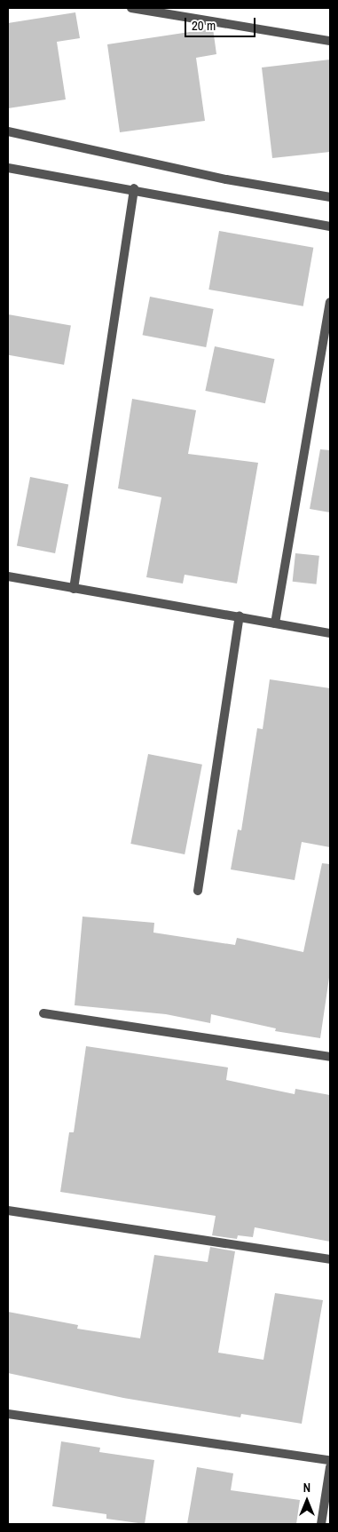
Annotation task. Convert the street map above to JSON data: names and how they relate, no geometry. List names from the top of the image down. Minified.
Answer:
{"scale_bar":"20 m","north":"top"}
